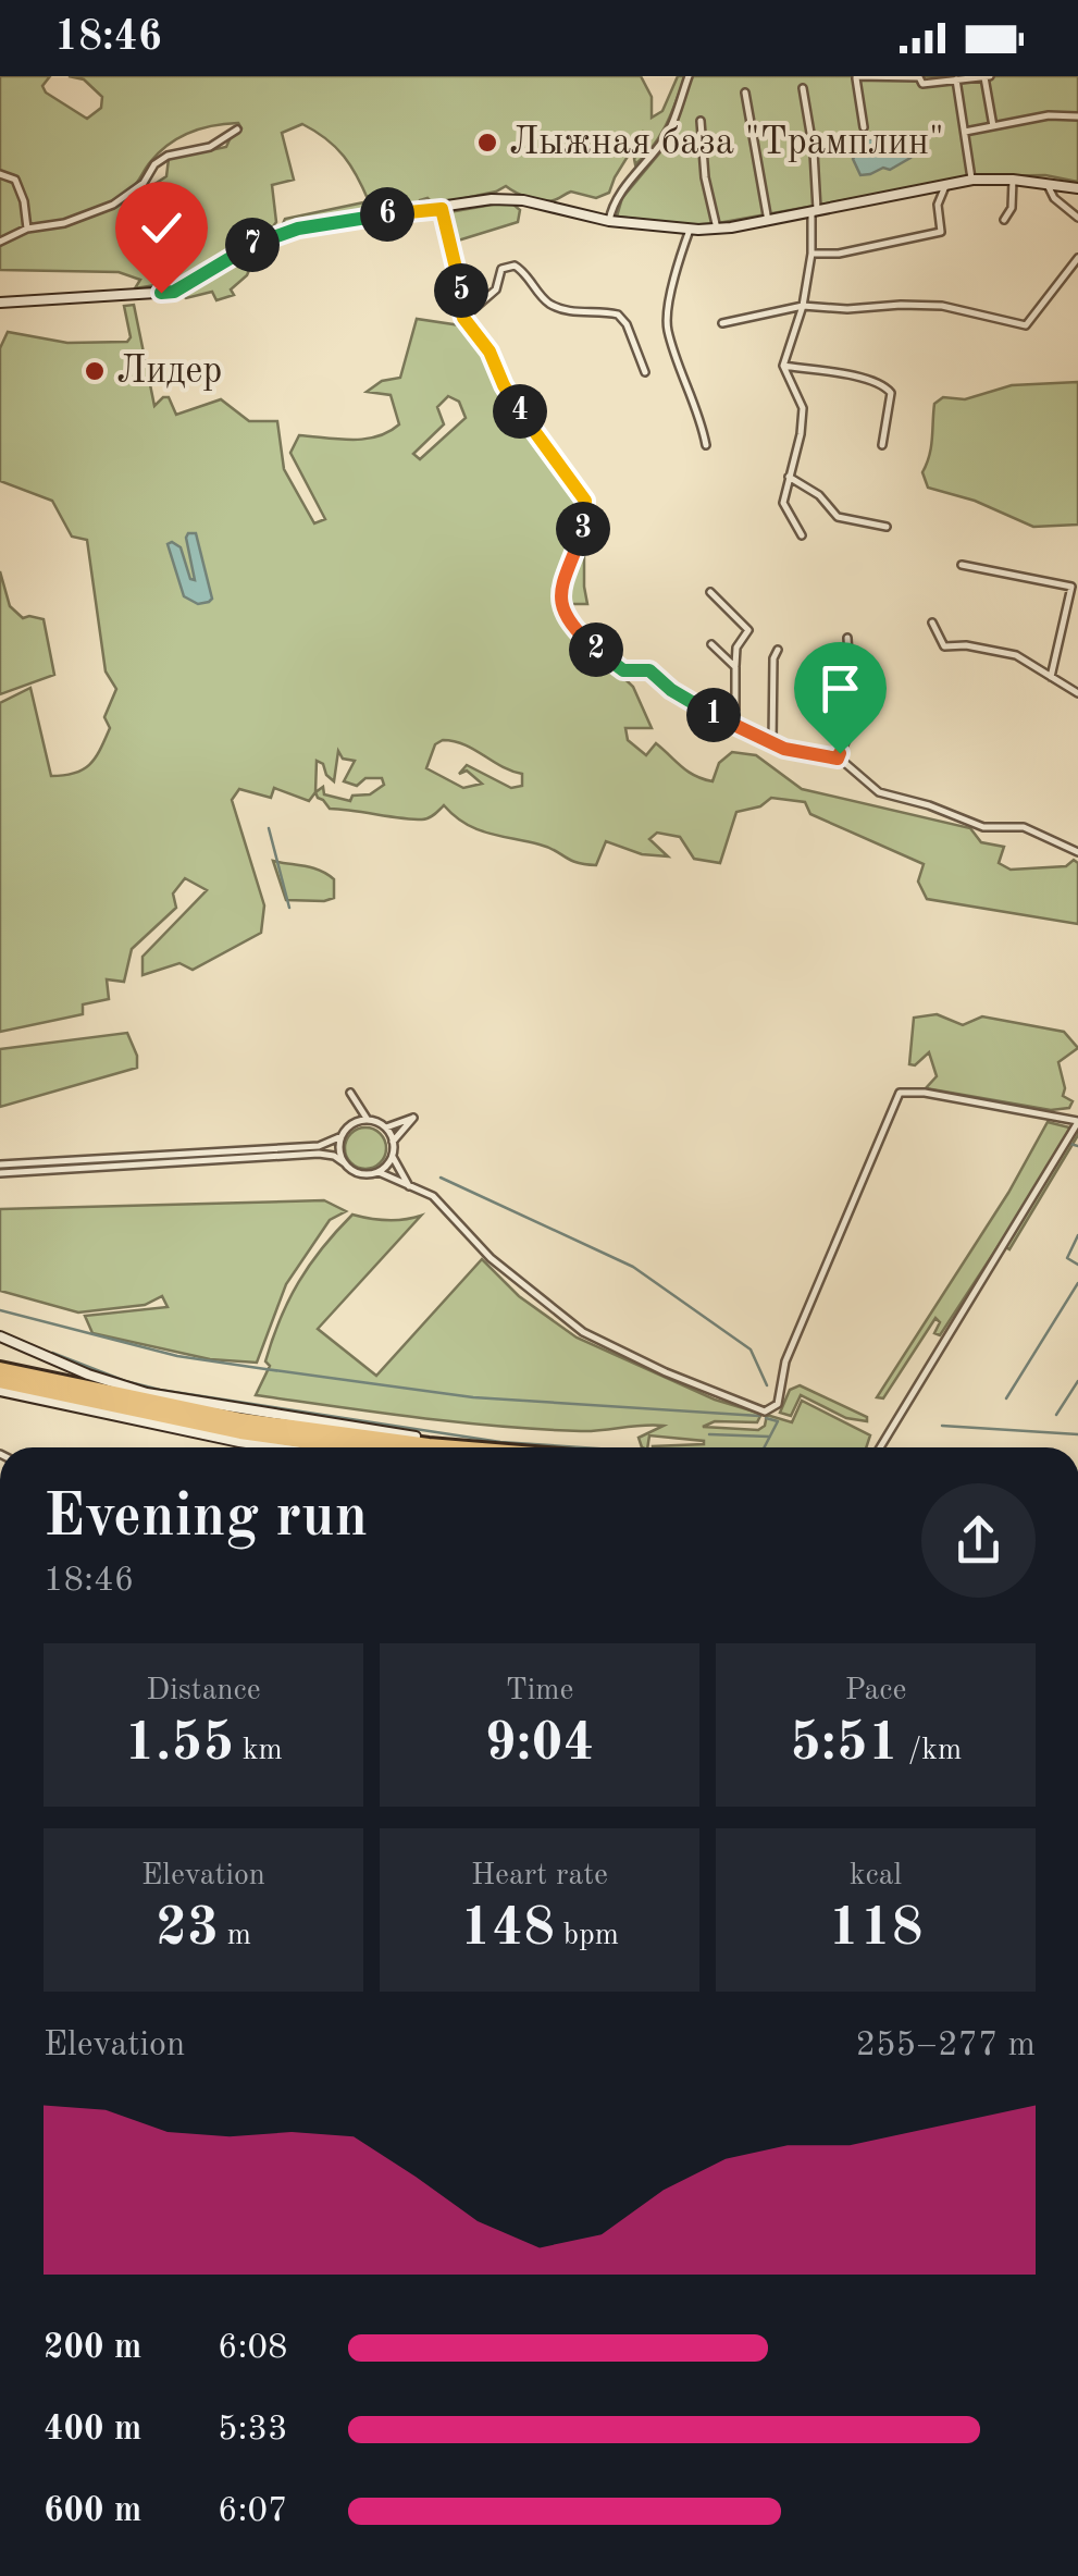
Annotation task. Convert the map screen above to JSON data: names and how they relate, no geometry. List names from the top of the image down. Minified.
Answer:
{"places":["Лыжная база \"Трамплин\"","Лидер"],"page":{"status":"18:46","pins":["6","7","5","4","3","2","1"],"heading":["Evening run","18:46"],"stats":[["Distance","1.55 km"],["Time","9:04"],["Pace","5:51 /km"],["Elevation","23 m"],["Heart rate","148 bpm"],["kcal","118"]],"chart":["Elevation","255–277 m"],"list":[{"name":"200 m","note":"6:08"},{"name":"400 m","note":"5:33"},{"name":"600 m","note":"6:07"}]}}
